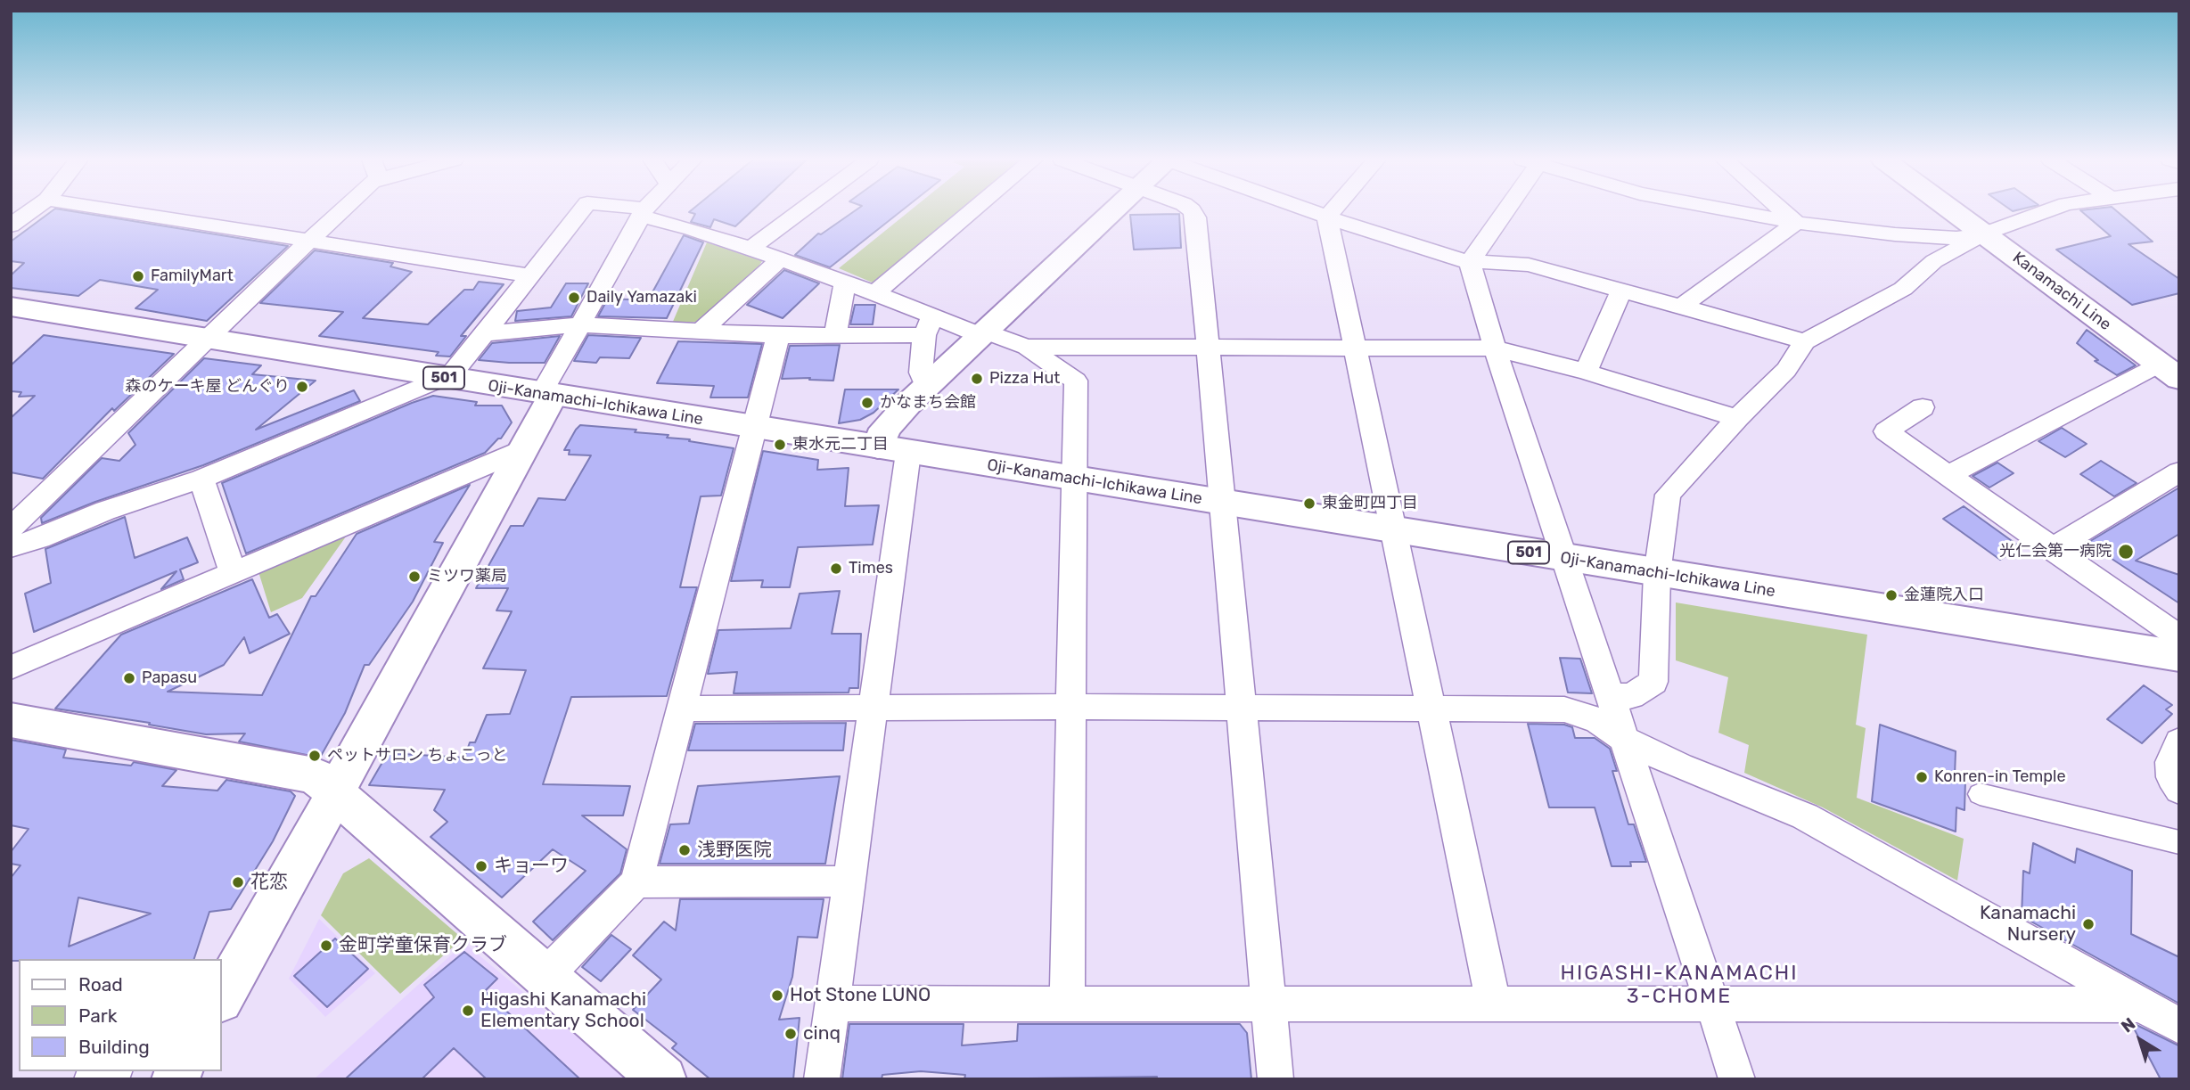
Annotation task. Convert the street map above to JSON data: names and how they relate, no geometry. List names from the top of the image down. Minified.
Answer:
{"streets":{"main road":["Kanamachi Line","501","Oji-Kanamachi-Ichikawa Line"]},"districts":["HIGASHI-KANAMACHI 3-CHOME"],"places":["FamilyMart","Daily Yamazaki","Pizza Hut","森のケーキ屋 どんぐり","かなまち会館","東水元二丁目","東金町四丁目","光仁会第一病院","Times","ミツワ薬局","金蓮院入口","Papasu","ペットサロン ちょこっと","Konren-in Temple","浅野医院","キョーワ","花恋","Kanamachi Nursery","金町学童保育クラブ","Hot Stone LUNO","Higashi Kanamachi Elementary School","cinq"],"legend":["Road","Park","Building"],"north":"top left"}
